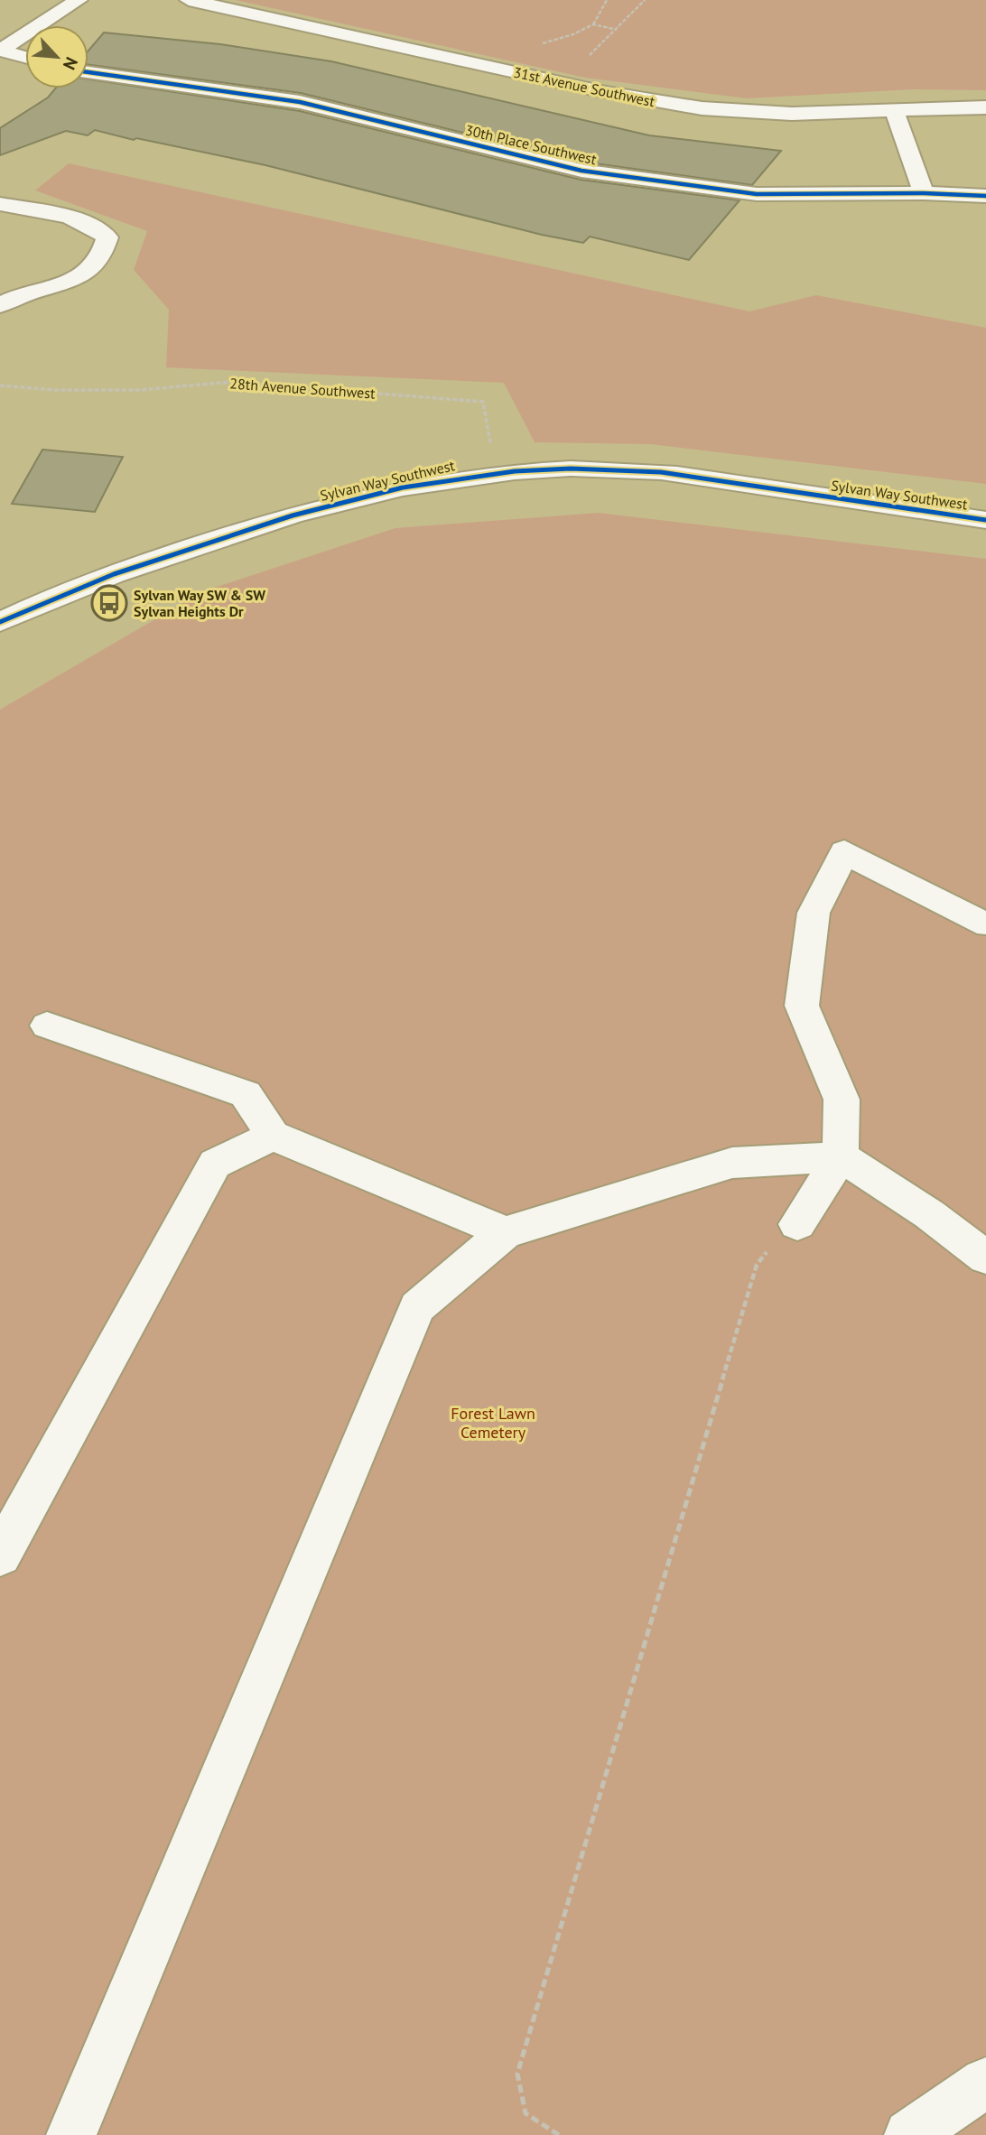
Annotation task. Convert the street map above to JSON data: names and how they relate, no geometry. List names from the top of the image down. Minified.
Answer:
{"streets":{"street":["31st Avenue Southwest","30th Place Southwest","Sylvan Way Southwest"],"path":["28th Avenue Southwest"]},"parks":["Forest Lawn Cemetery"],"places":{"bus stop":["Sylvan Way SW & SW Sylvan Heights Dr"]},"north":"bottom right"}
